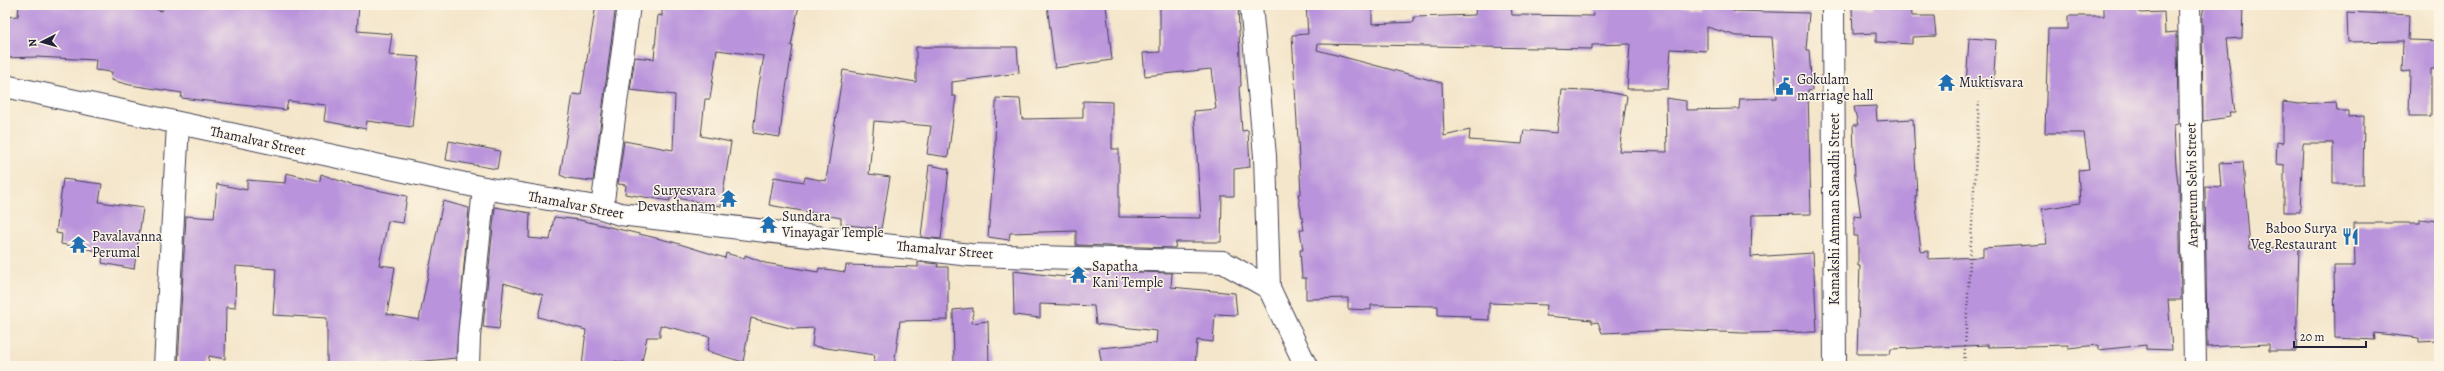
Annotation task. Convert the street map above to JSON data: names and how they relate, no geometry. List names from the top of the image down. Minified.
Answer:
{"streets":{"street":["Thamalvar Street","Araperum Selvi Street","Kamakshi Amman Sanadhi Street"]},"places":{"temple":["Muktisvara","Suryesvara Devasthanam","Sundara Vinayagar Temple","Pavalavanna Perumal","Sapatha Kani Temple"],"public building":["Gokulam marriage hall"],"restaurant":["Baboo Surya Veg Restaurant"]},"scale_bar":"20 m","north":"left"}
